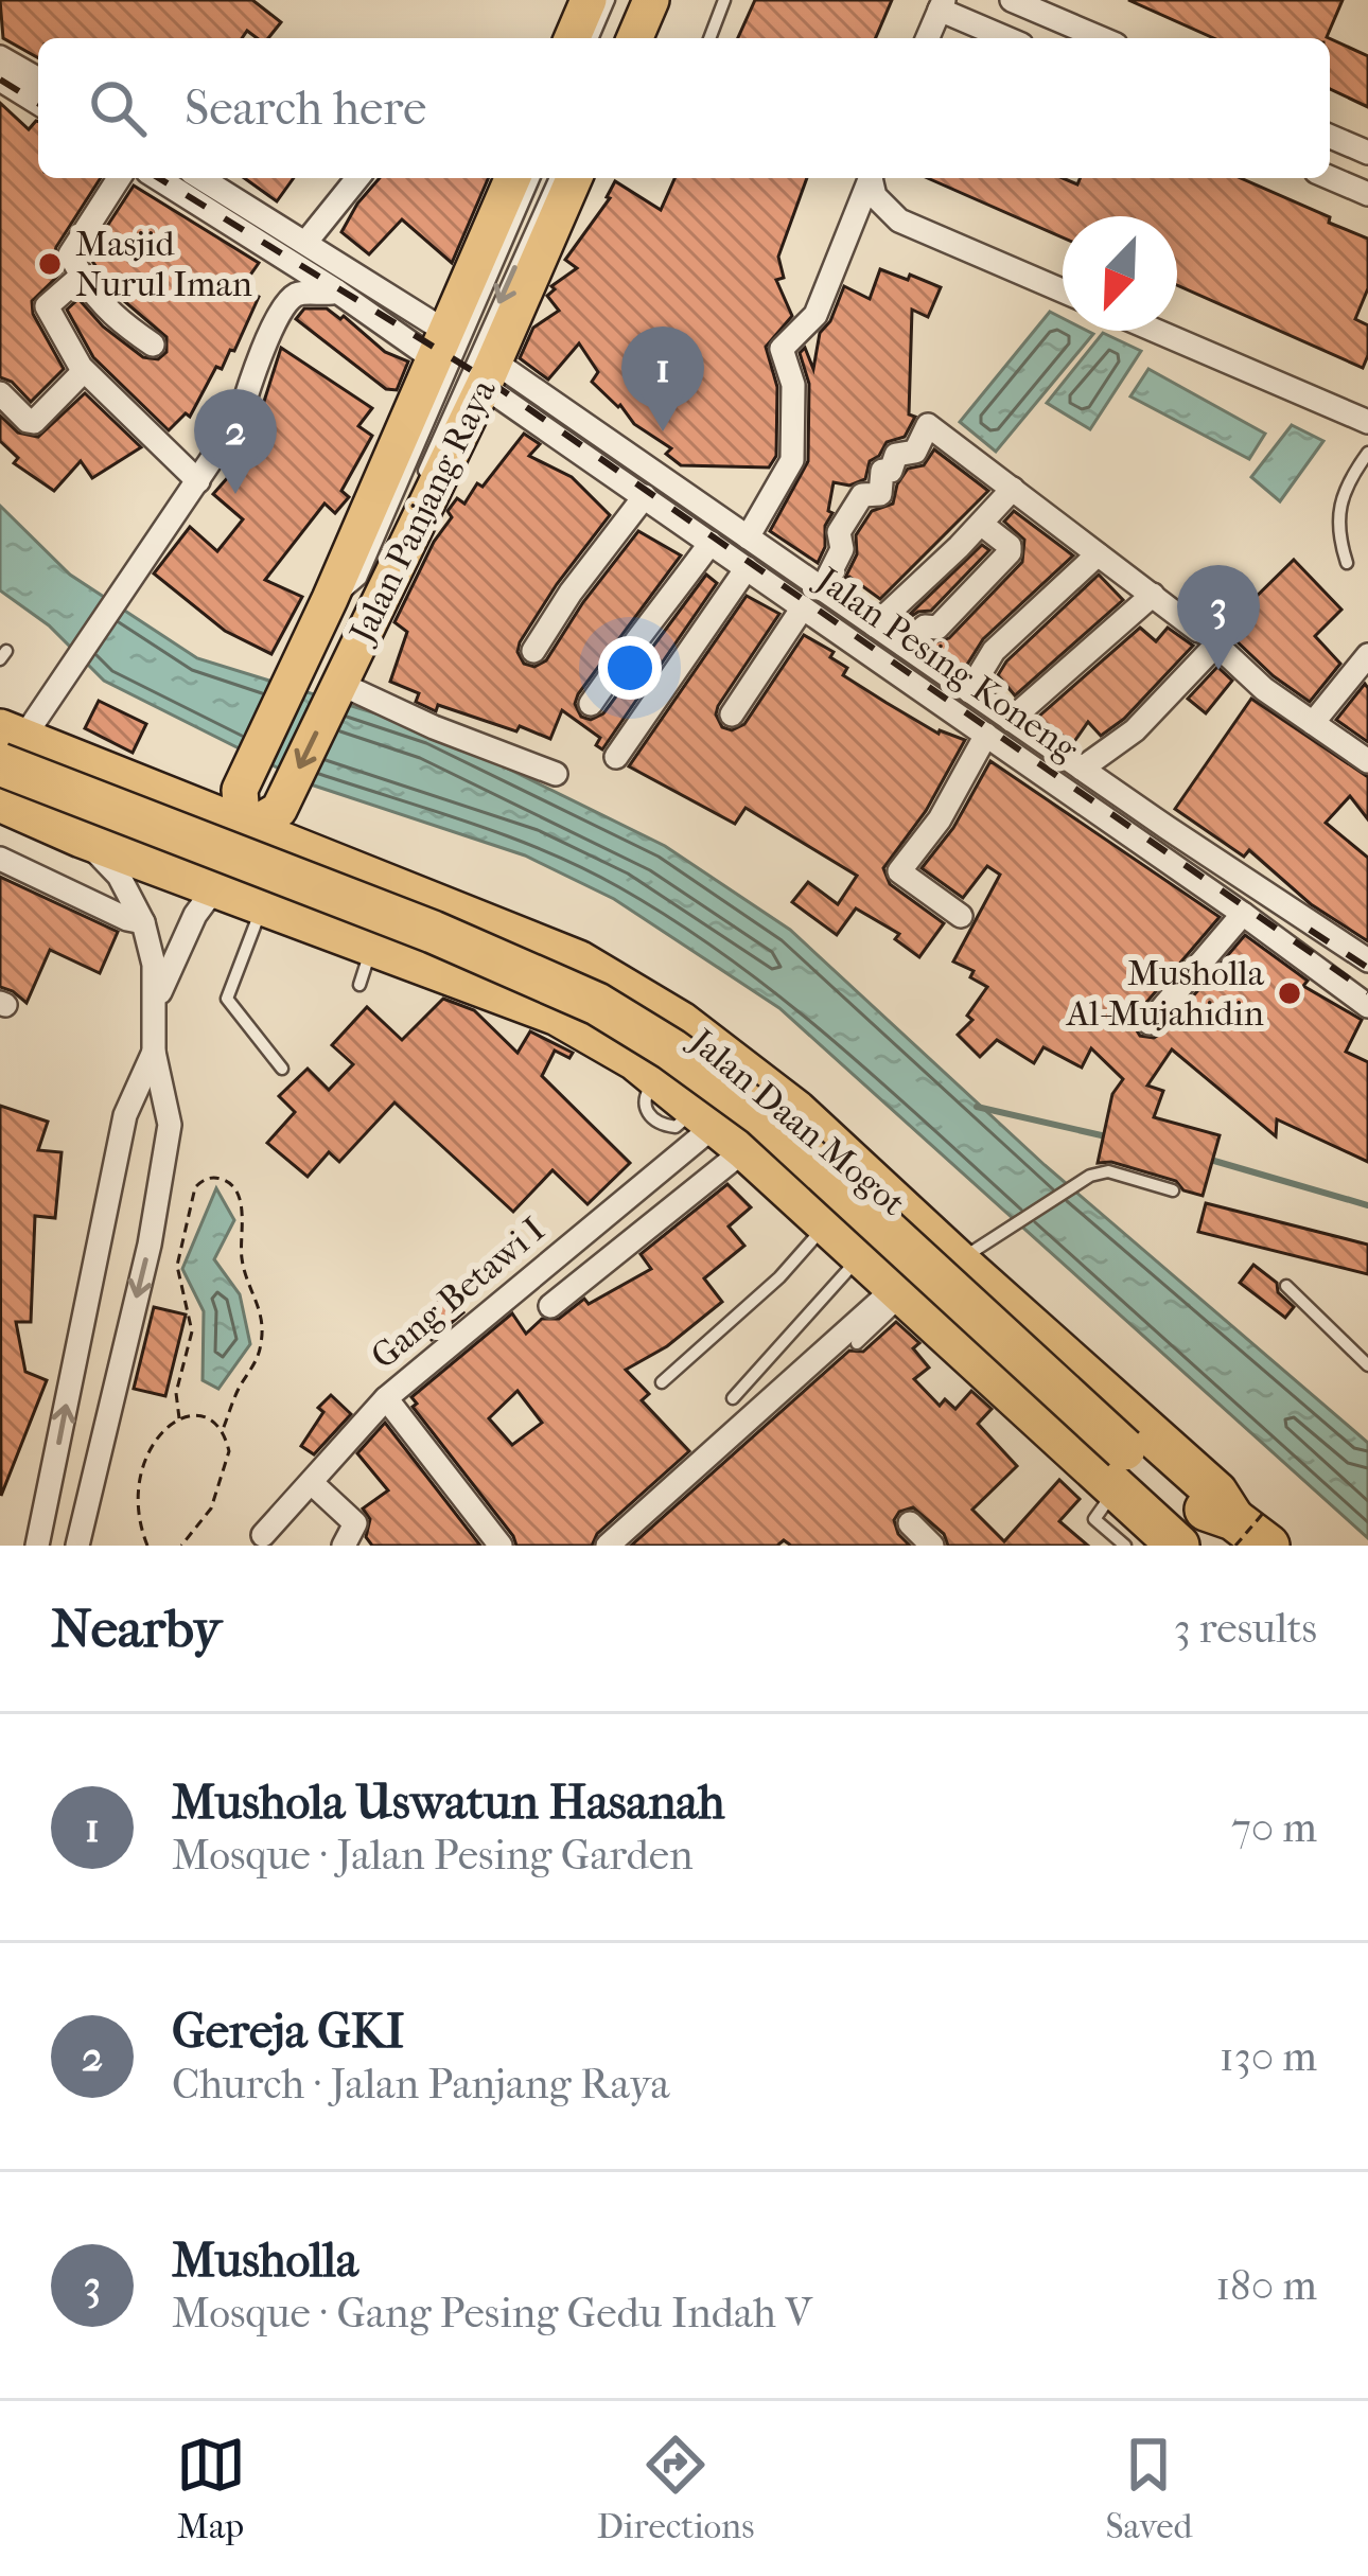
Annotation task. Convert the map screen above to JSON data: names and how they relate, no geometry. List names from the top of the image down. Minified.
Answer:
{"streets":{"highway":["Jalan Daan Mogot"],"main road":["Jalan Panjang Raya"],"street":["Jalan Pesing Koneng","Gang Betawi I"]},"crossings":[["Jalan Panjang Raya","Jalan Pesing Koneng"],["Jalan Panjang Raya","Jalan Daan Mogot"],["Jalan Daan Mogot","Gang Betawi I"]],"places":["Masjid Nurul Iman","Musholla Al-Mujahidin"],"north":"bottom left","page":{"search":"Search here","pins":["1","2","3"],"heading":["Nearby","3 results"],"list":[{"mark":"1","name":"Mushola Uswatun Hasanah","note":"Mosque · Jalan Pesing Garden","value":"70 m"},{"mark":"2","name":"Gereja GKI","note":"Church · Jalan Panjang Raya","value":"130 m"},{"mark":"3","name":"Musholla","note":"Mosque · Gang Pesing Gedu Indah V","value":"180 m"}],"nav":["Map","Directions","Saved"]}}
